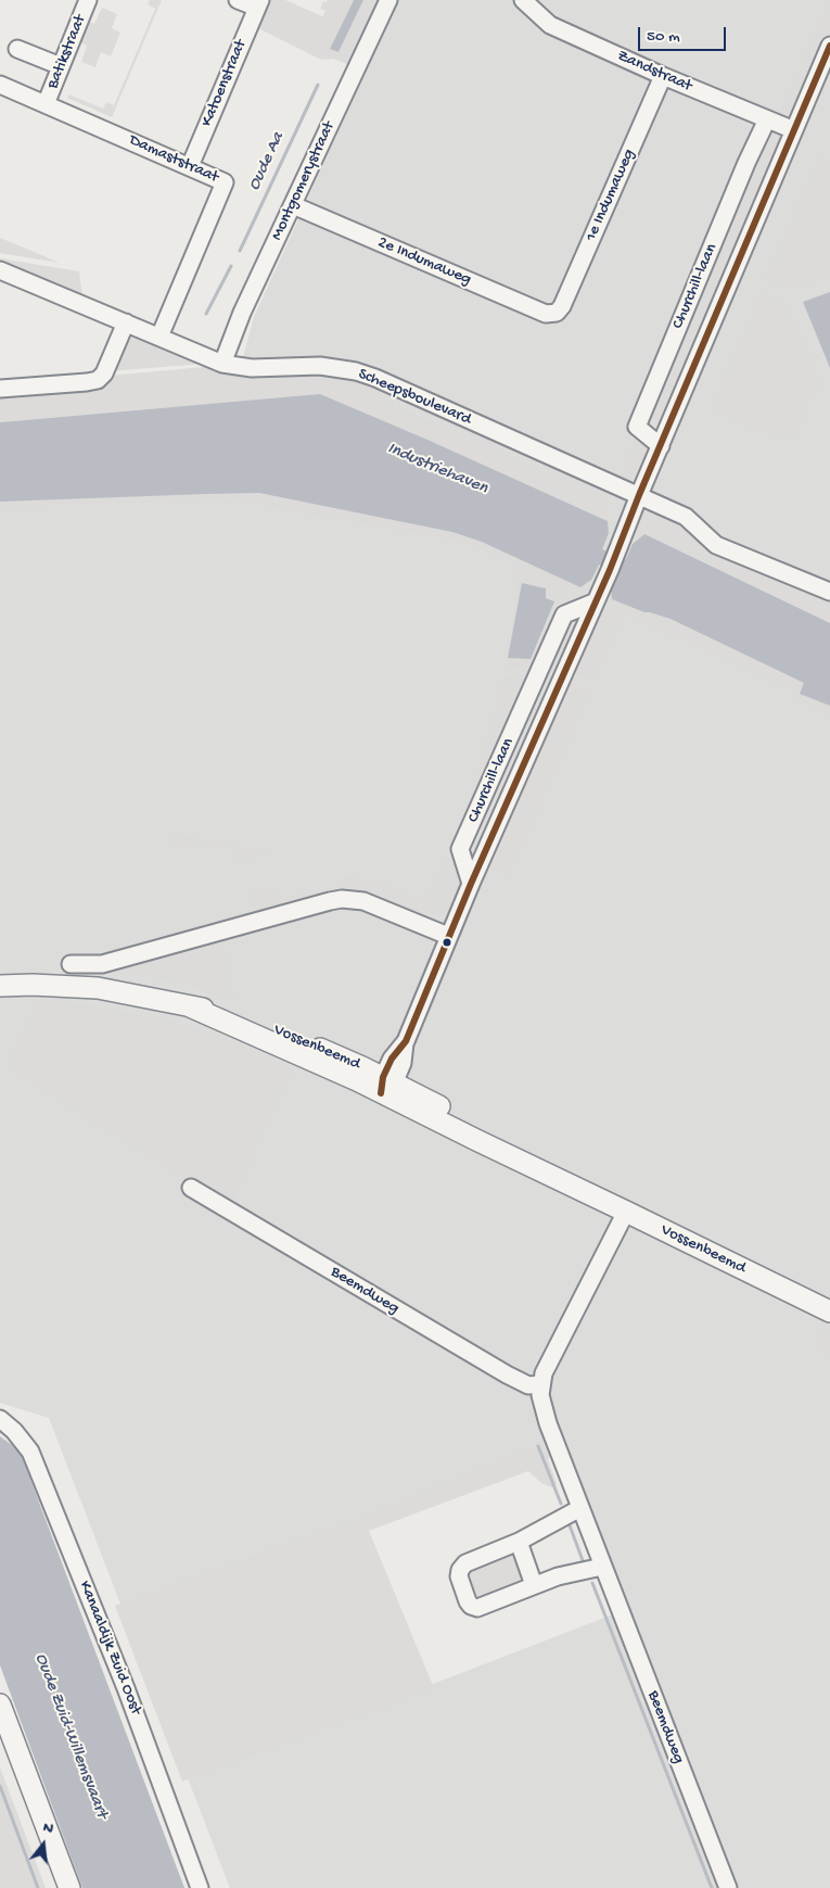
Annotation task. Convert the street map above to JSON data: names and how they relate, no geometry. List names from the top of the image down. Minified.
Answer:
{"streets":{"main road":["Vossenbeemd"],"street":["Batikstraat","Zandstraat","Katoenstraat","Damaststraat","Montgomerystraat","1e Indumaweg","2e Indumaweg","Churchill-laan","Scheepsboulevard","Beemdweg","Kanaaldijk Zuid Oost"]},"crossings":[["Batikstraat","Damaststraat"],["Zandstraat","1e Indumaweg"],["Zandstraat","Churchill-laan"],["Katoenstraat","Damaststraat"],["Damaststraat","Scheepsboulevard"],["Montgomerystraat","2e Indumaweg"],["Montgomerystraat","Scheepsboulevard"],["1e Indumaweg","2e Indumaweg"],["Churchill-laan","Scheepsboulevard"],["Churchill-laan","Vossenbeemd"]],"water":["Oude Aa","Industriehaven","Oude Zuid-Willemsvaart"],"scale_bar":"50 m","north":"top"}
